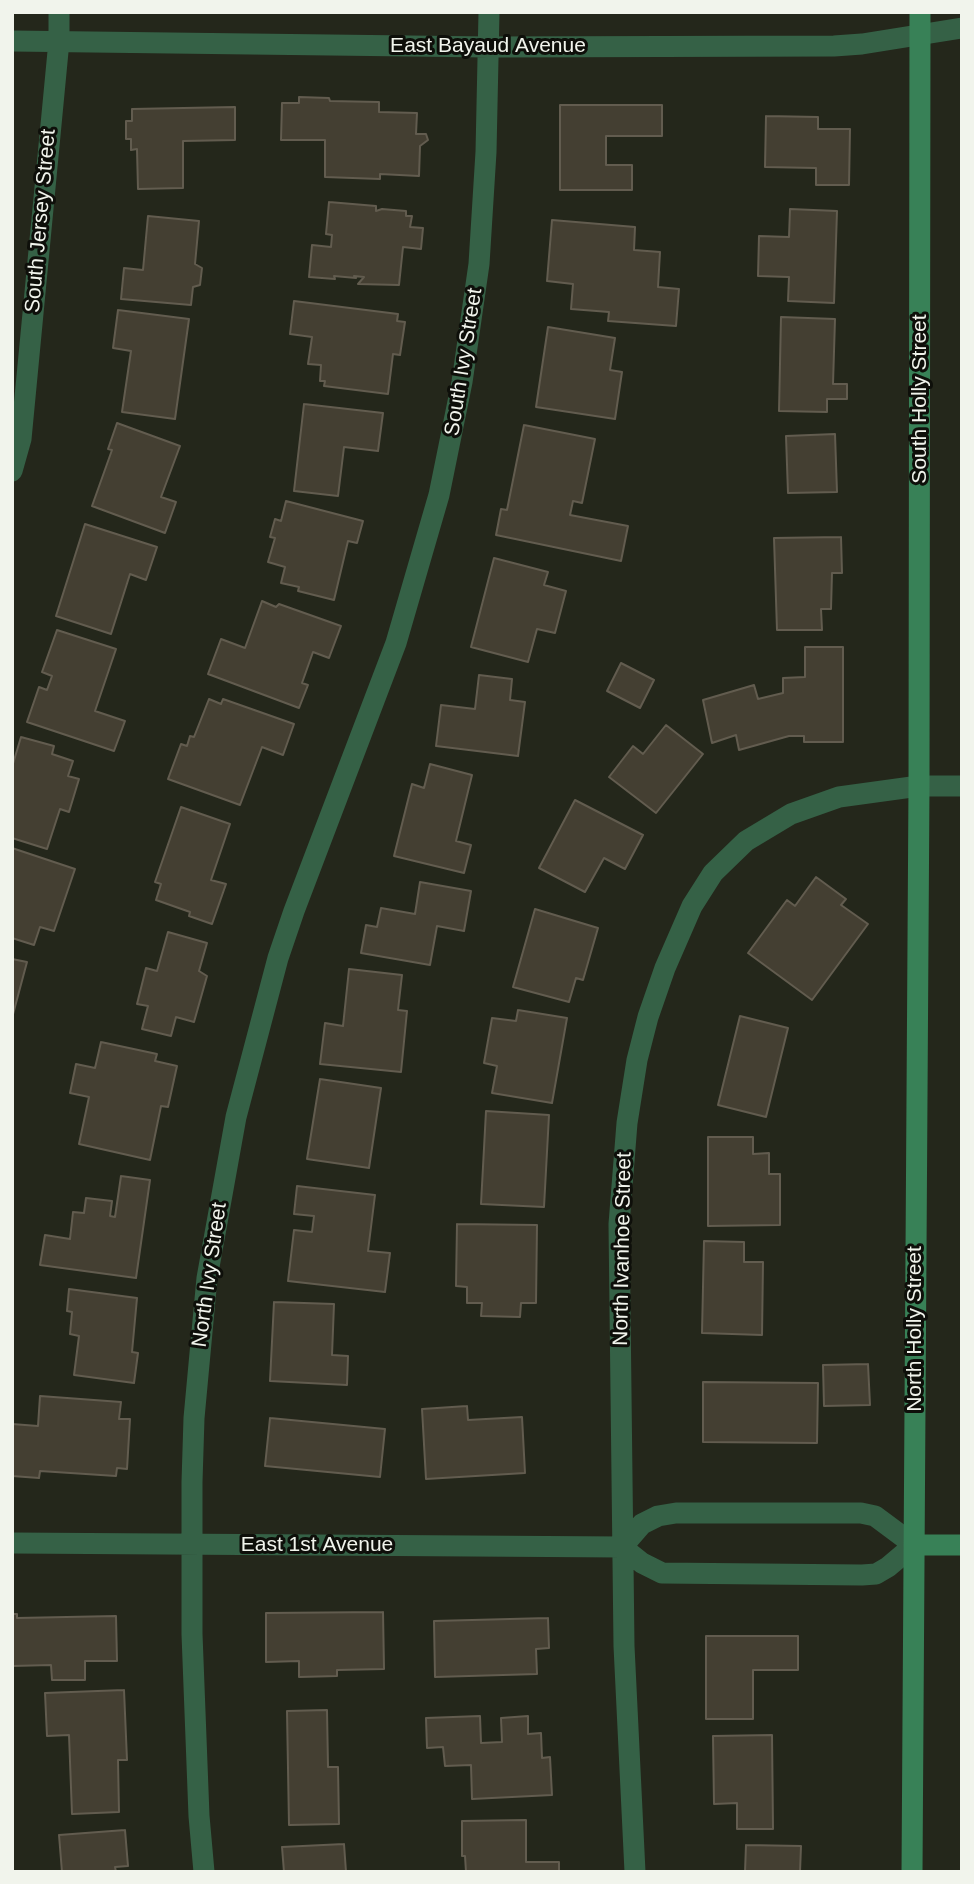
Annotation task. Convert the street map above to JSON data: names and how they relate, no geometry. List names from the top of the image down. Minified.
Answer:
{"streets":{"street":["East Bayaud Avenue","South Jersey Street","South Ivy Street","South Holly Street","North Ivanhoe Street","North Ivy Street","North Holly Street","East 1st Avenue"]},"crossings":[["East Bayaud Avenue","South Jersey Street"],["East Bayaud Avenue","South Ivy Street"],["East Bayaud Avenue","South Holly Street"],["South Ivy Street","North Ivy Street"],["South Holly Street","North Ivanhoe Street"],["South Holly Street","North Holly Street"],["North Ivanhoe Street","North Holly Street"],["North Ivanhoe Street","East 1st Avenue"],["North Ivy Street","East 1st Avenue"]]}
